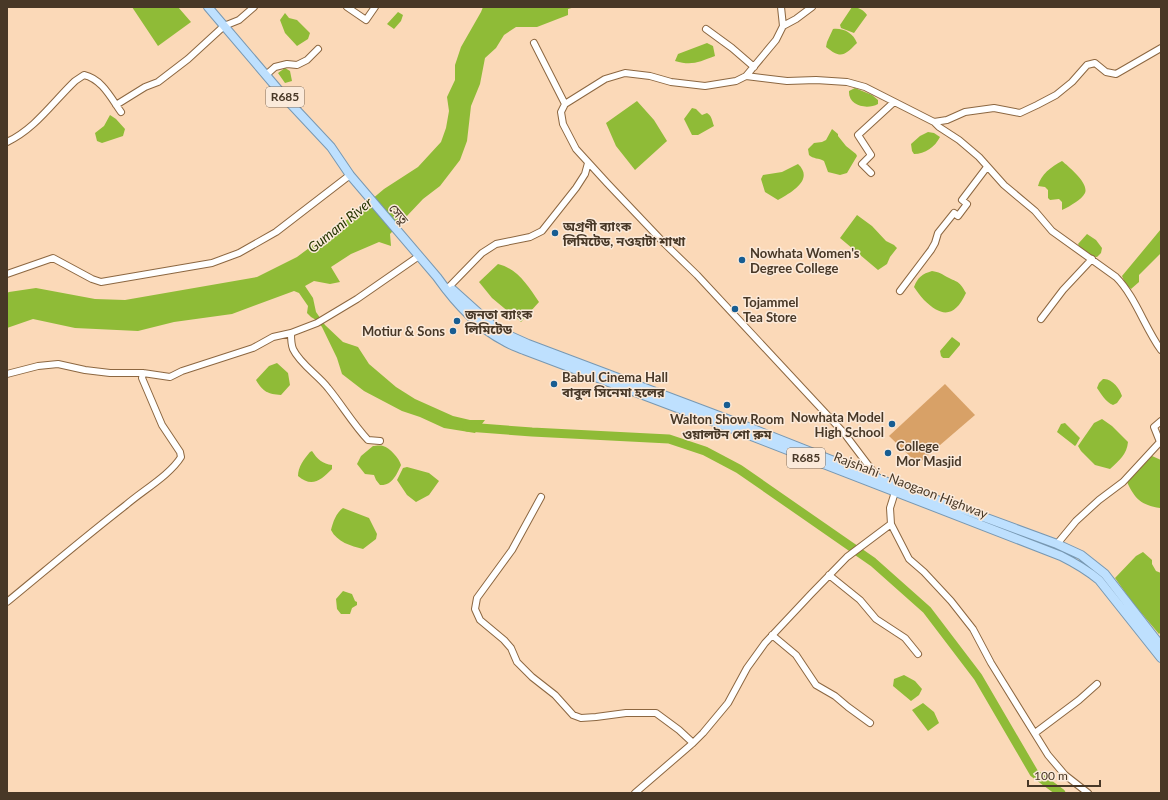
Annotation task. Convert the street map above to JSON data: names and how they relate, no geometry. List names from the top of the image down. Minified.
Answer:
{"streets":{"main road":["R685","সেতু","Rajshahi - Naogaon Highway"]},"crossings":[["R685","সেতু"],["সেতু","Rajshahi - Naogaon Highway"]],"water":["Gumani River"],"places":["অগ্রণী ব্যাংক লিমিটেড, নওহাটা শাখা","Nowhata Women's Degree College","Tojammel Tea Store","জনতা ব্যাংক লিমিটেড","Motiur & Sons","Babul Cinema Hall বাবুল সিনেমা হলের","Walton Show Room ওয়ালটন শো রুম","Nowhata Model High School","College Mor Masjid"],"scale_bar":"100 m"}
